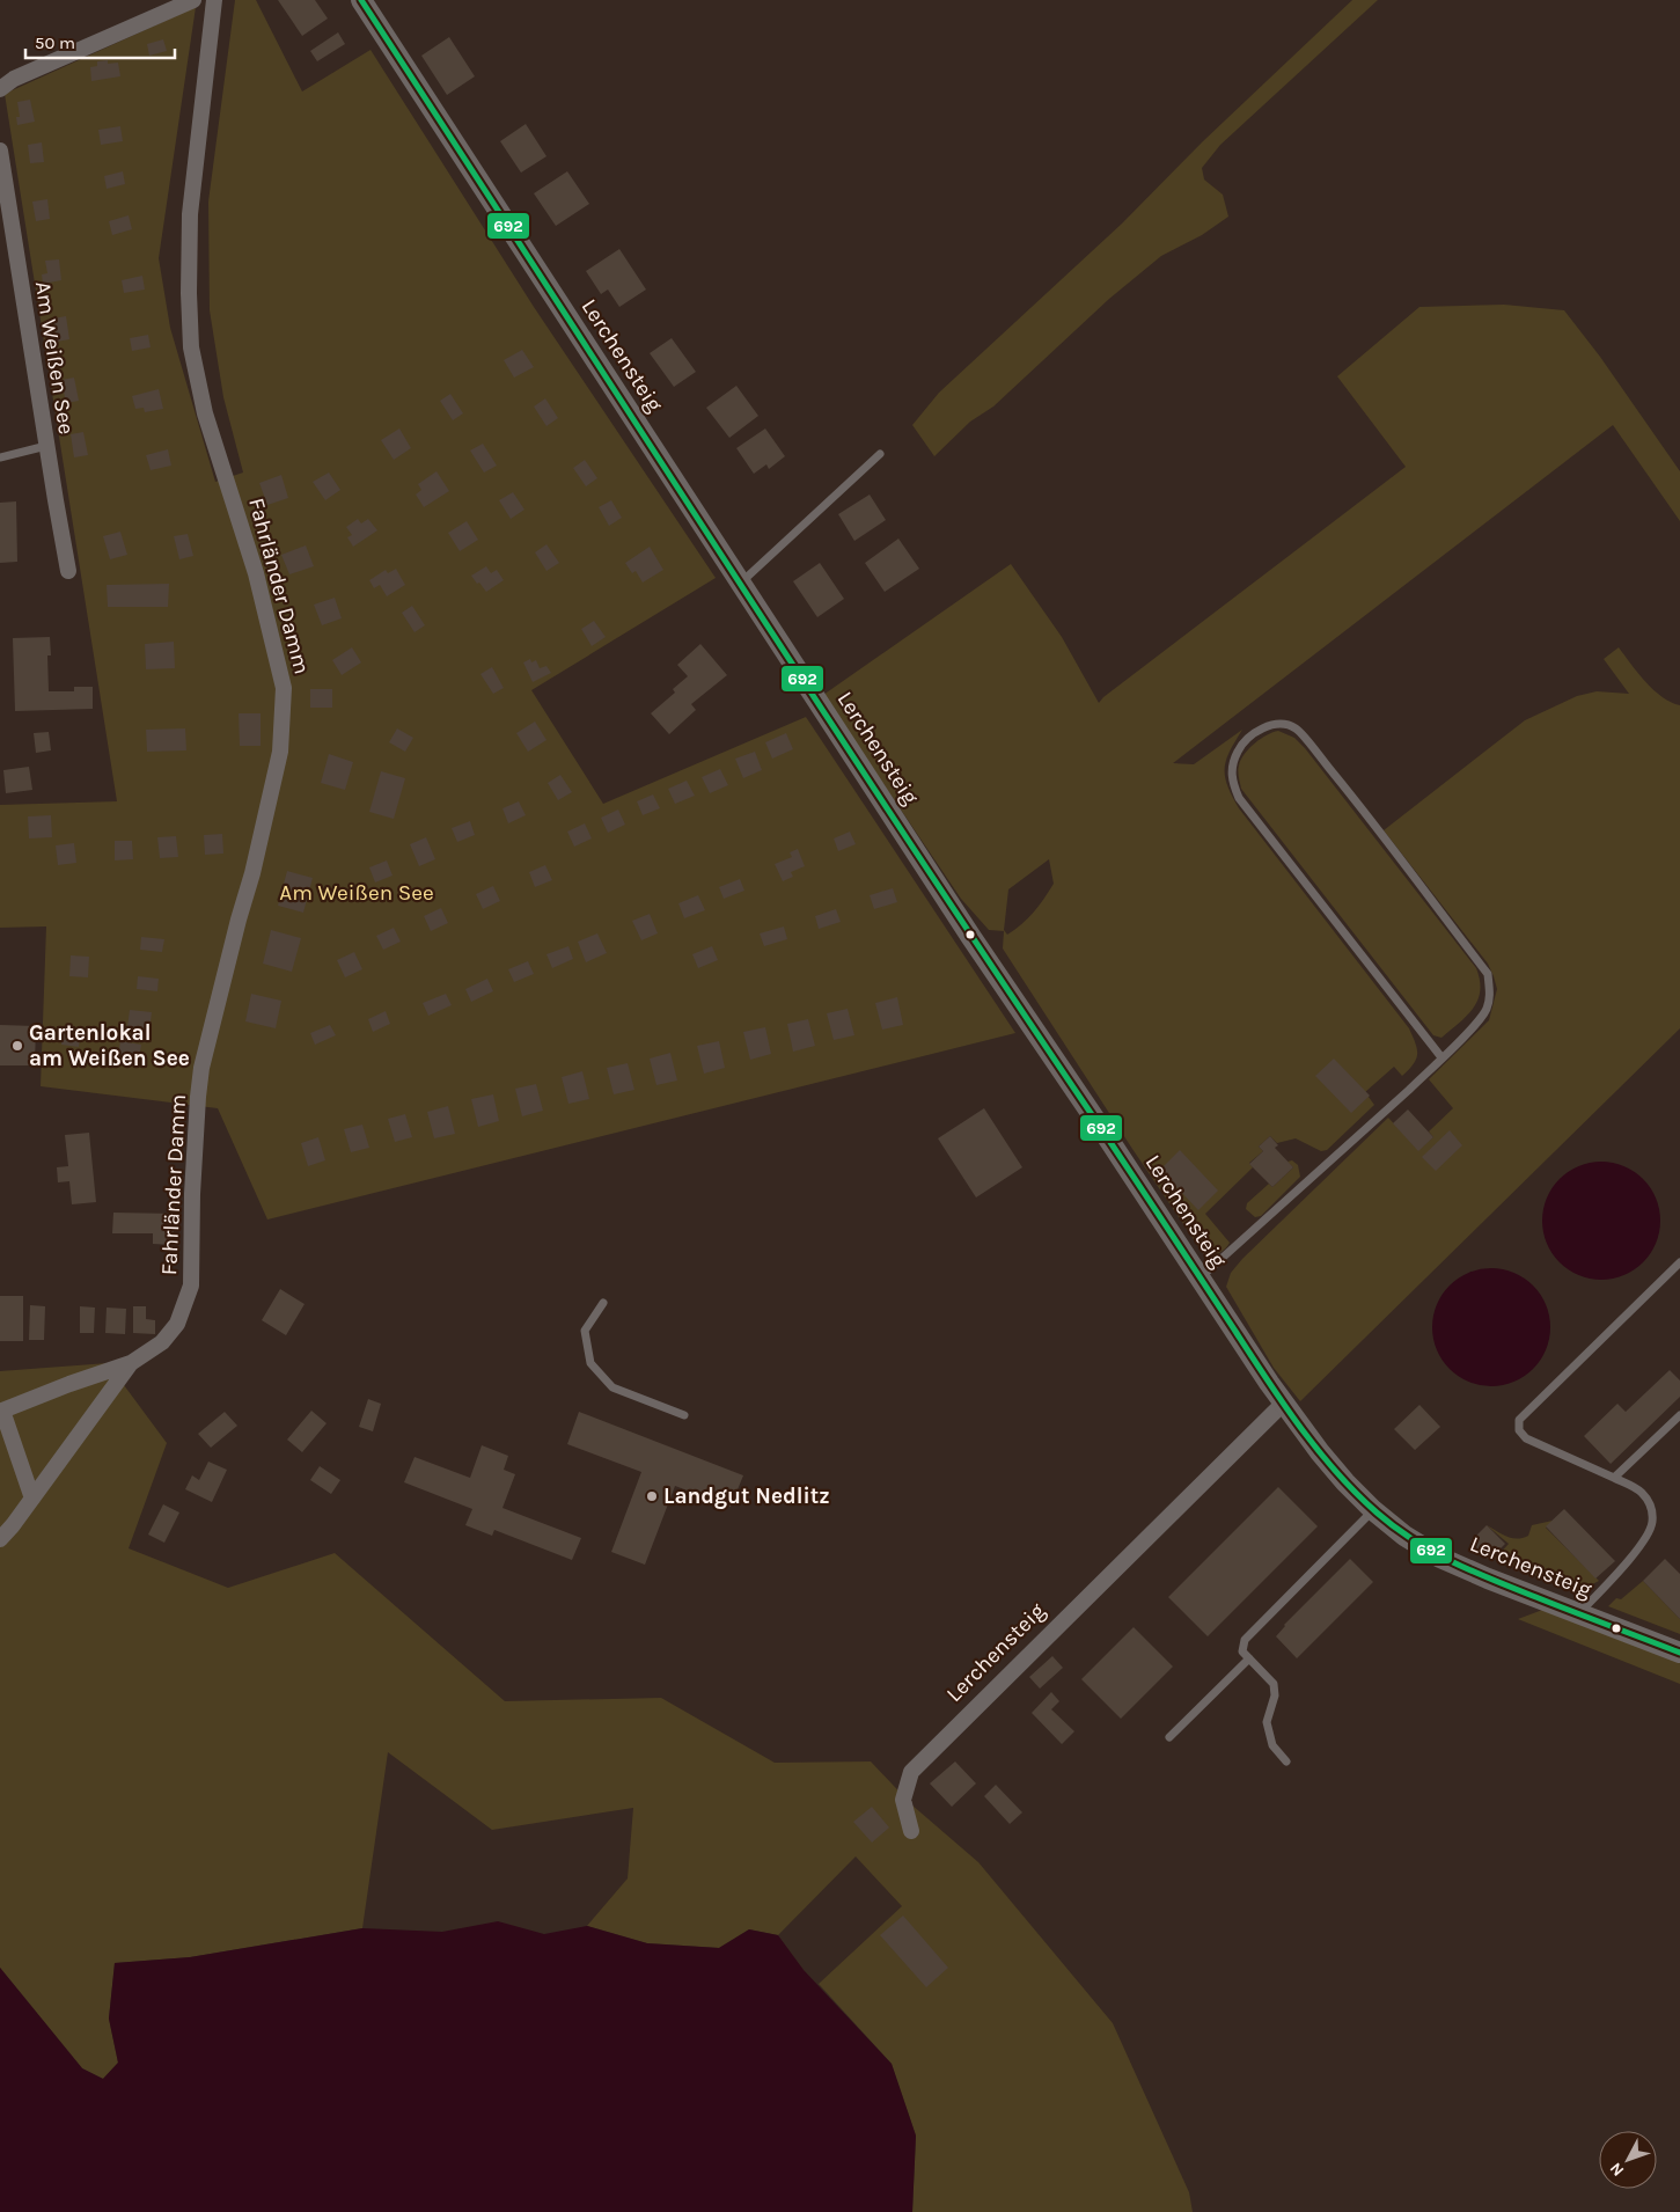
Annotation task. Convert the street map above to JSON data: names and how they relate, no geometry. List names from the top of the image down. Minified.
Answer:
{"streets":{"street":["Lerchensteig","Am Weißen See","Fahrländer Damm"]},"parks":["Am Weißen See"],"places":["Gartenlokal am Weißen See","Landgut Nedlitz"],"lines":["transit line 692"],"scale_bar":"50 m","north":"bottom left"}
